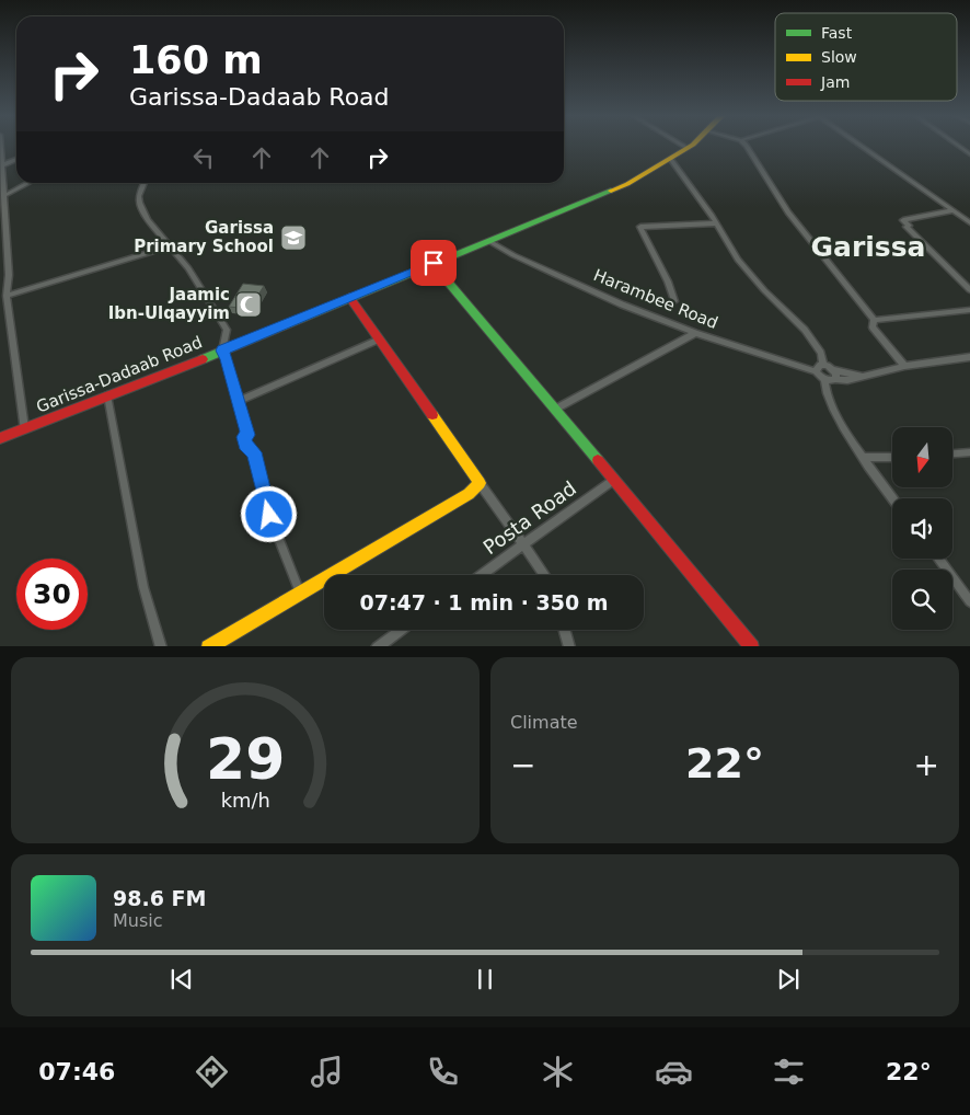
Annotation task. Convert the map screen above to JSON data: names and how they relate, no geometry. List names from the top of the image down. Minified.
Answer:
{"streets":{"main road":["Garissa-Dadaab Road"],"street":["Harambee Road","Posta Road"]},"crossings":[["Harambee Road","Garissa-Dadaab Road"]],"districts":["Garissa"],"places":{"school or university":["Garissa Primary School"],"mosque":["Jaamic Ibn-Ulqayyim"]},"legend":["Fast","Slow","Jam"],"north":"bottom","page":{"turn":["160 m","Garissa-Dadaab Road"],"limit":"30","trip":"07:47 · 1 min · 350 m","tile":"Climate","heat":["−","22°","+"],"song":["98.6 FM","Music"],"tabs":["07:46","22°"],"gauge":["29","km/h"]}}
